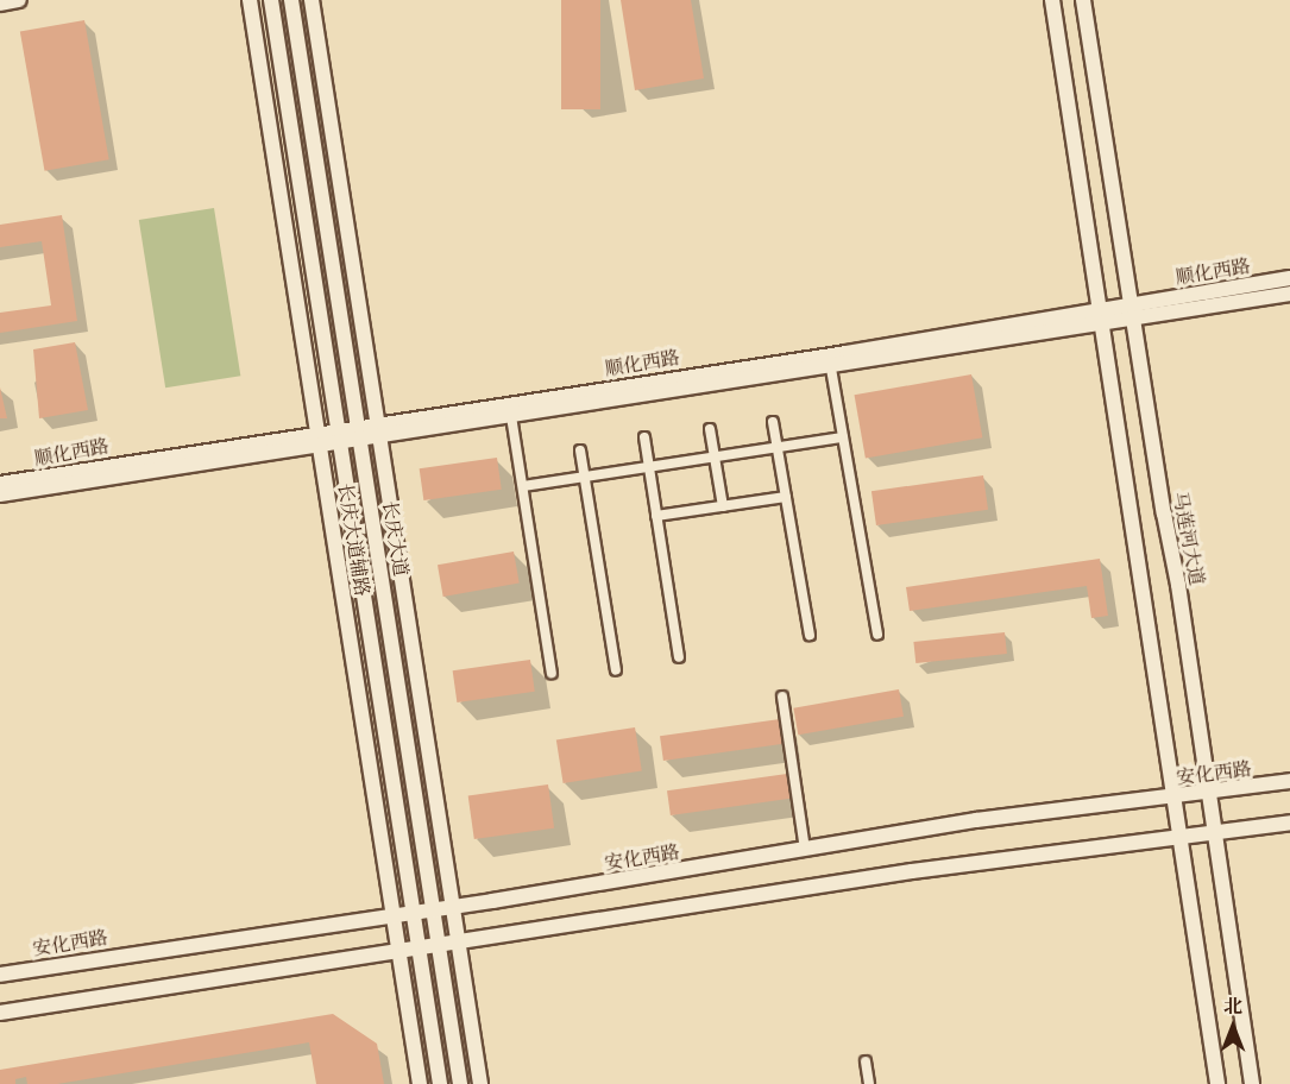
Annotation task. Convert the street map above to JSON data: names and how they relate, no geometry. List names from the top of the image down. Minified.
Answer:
{"streets":{"main road":["顺化西路","长庆大道","马莲河大道","长庆大道辅路","安化西路"]},"crossings":[["顺化西路","长庆大道"],["顺化西路","马莲河大道"],["顺化西路","长庆大道辅路"],["长庆大道","安化西路"],["马莲河大道","安化西路"],["长庆大道辅路","安化西路"]],"north":"top"}
